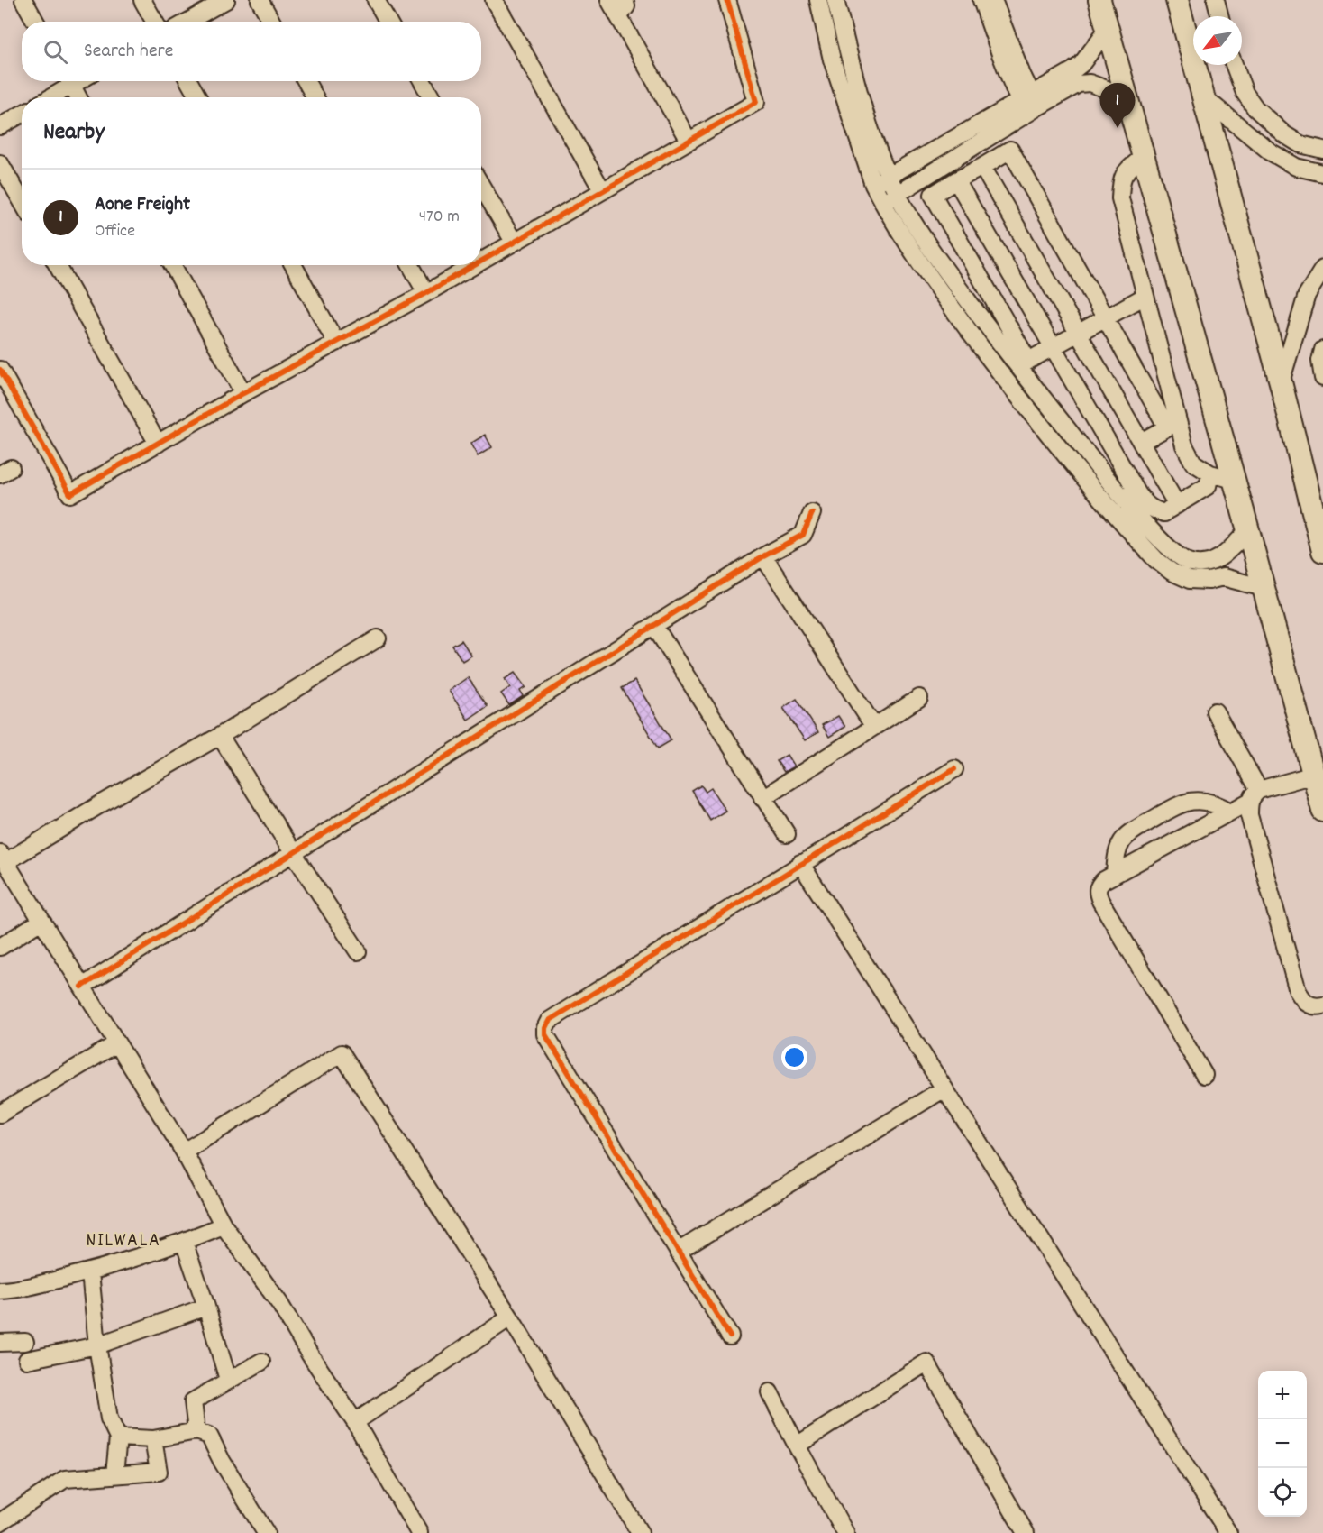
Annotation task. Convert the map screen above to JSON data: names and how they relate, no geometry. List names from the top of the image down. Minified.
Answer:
{"districts":["NILWALA"],"north":"bottom left","page":{"search":"Search here","pins":"1","heading":"Nearby","list":[{"mark":"1","name":"Aone Freight","note":"Office","value":"470 m"}],"map_buttons":["+","−"]}}
